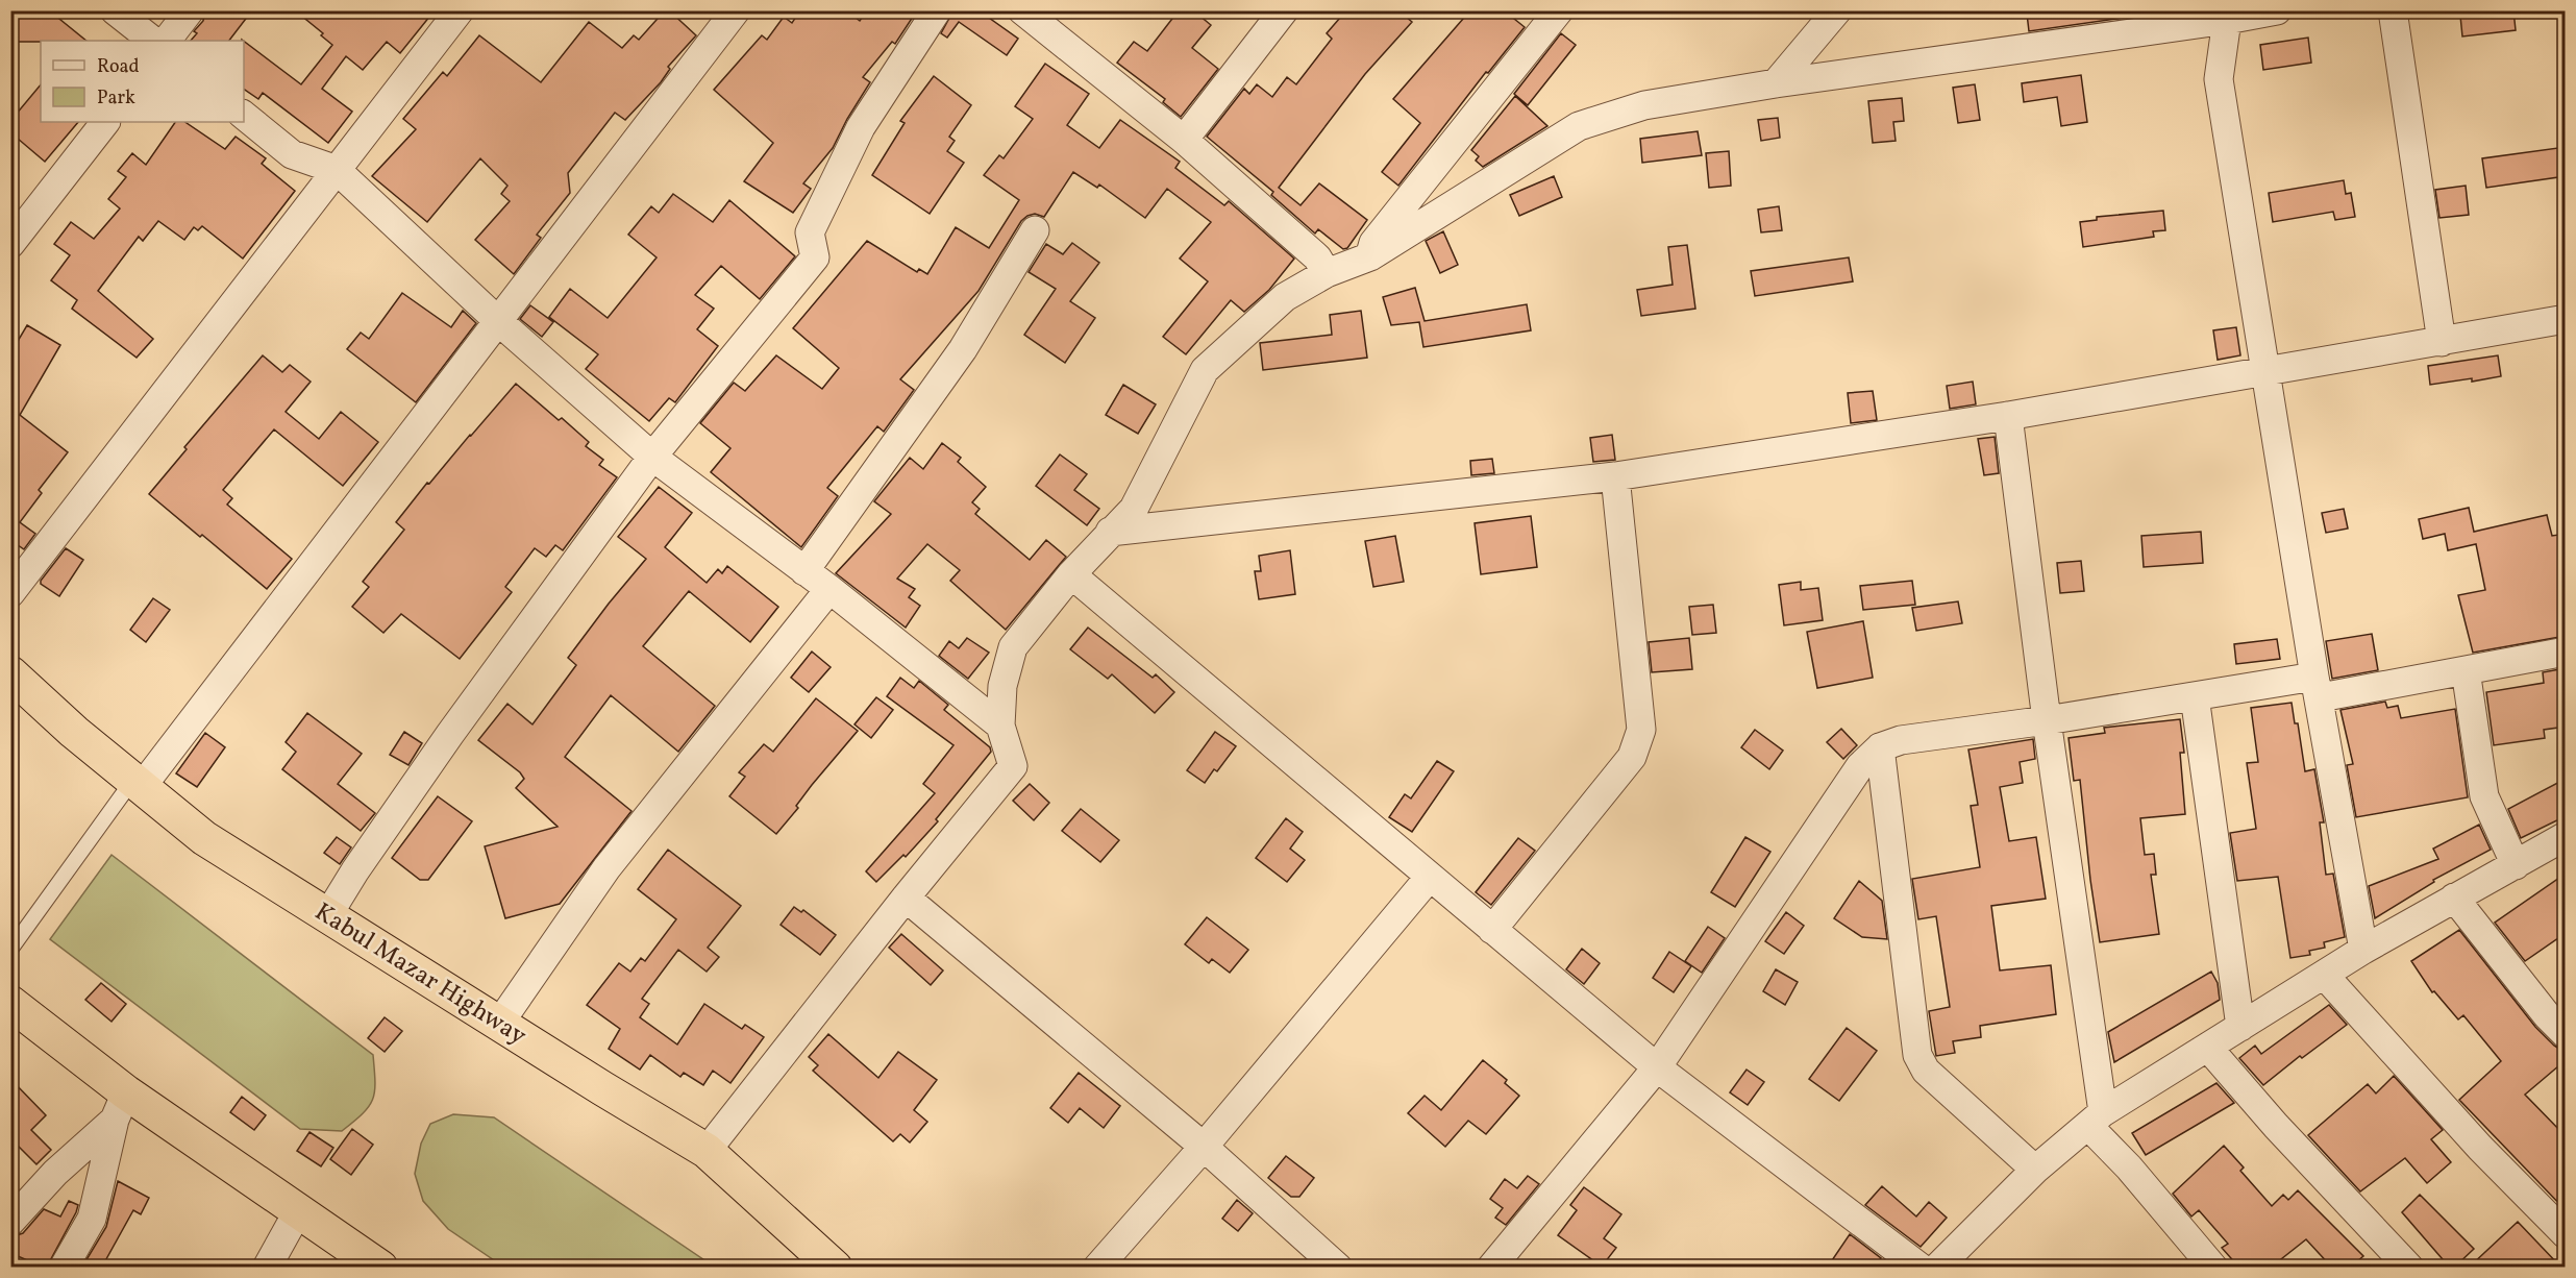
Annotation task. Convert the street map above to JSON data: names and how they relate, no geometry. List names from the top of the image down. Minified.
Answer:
{"streets":{"highway":["Kabul Mazar Highway"]},"legend":["Road","Park"]}
